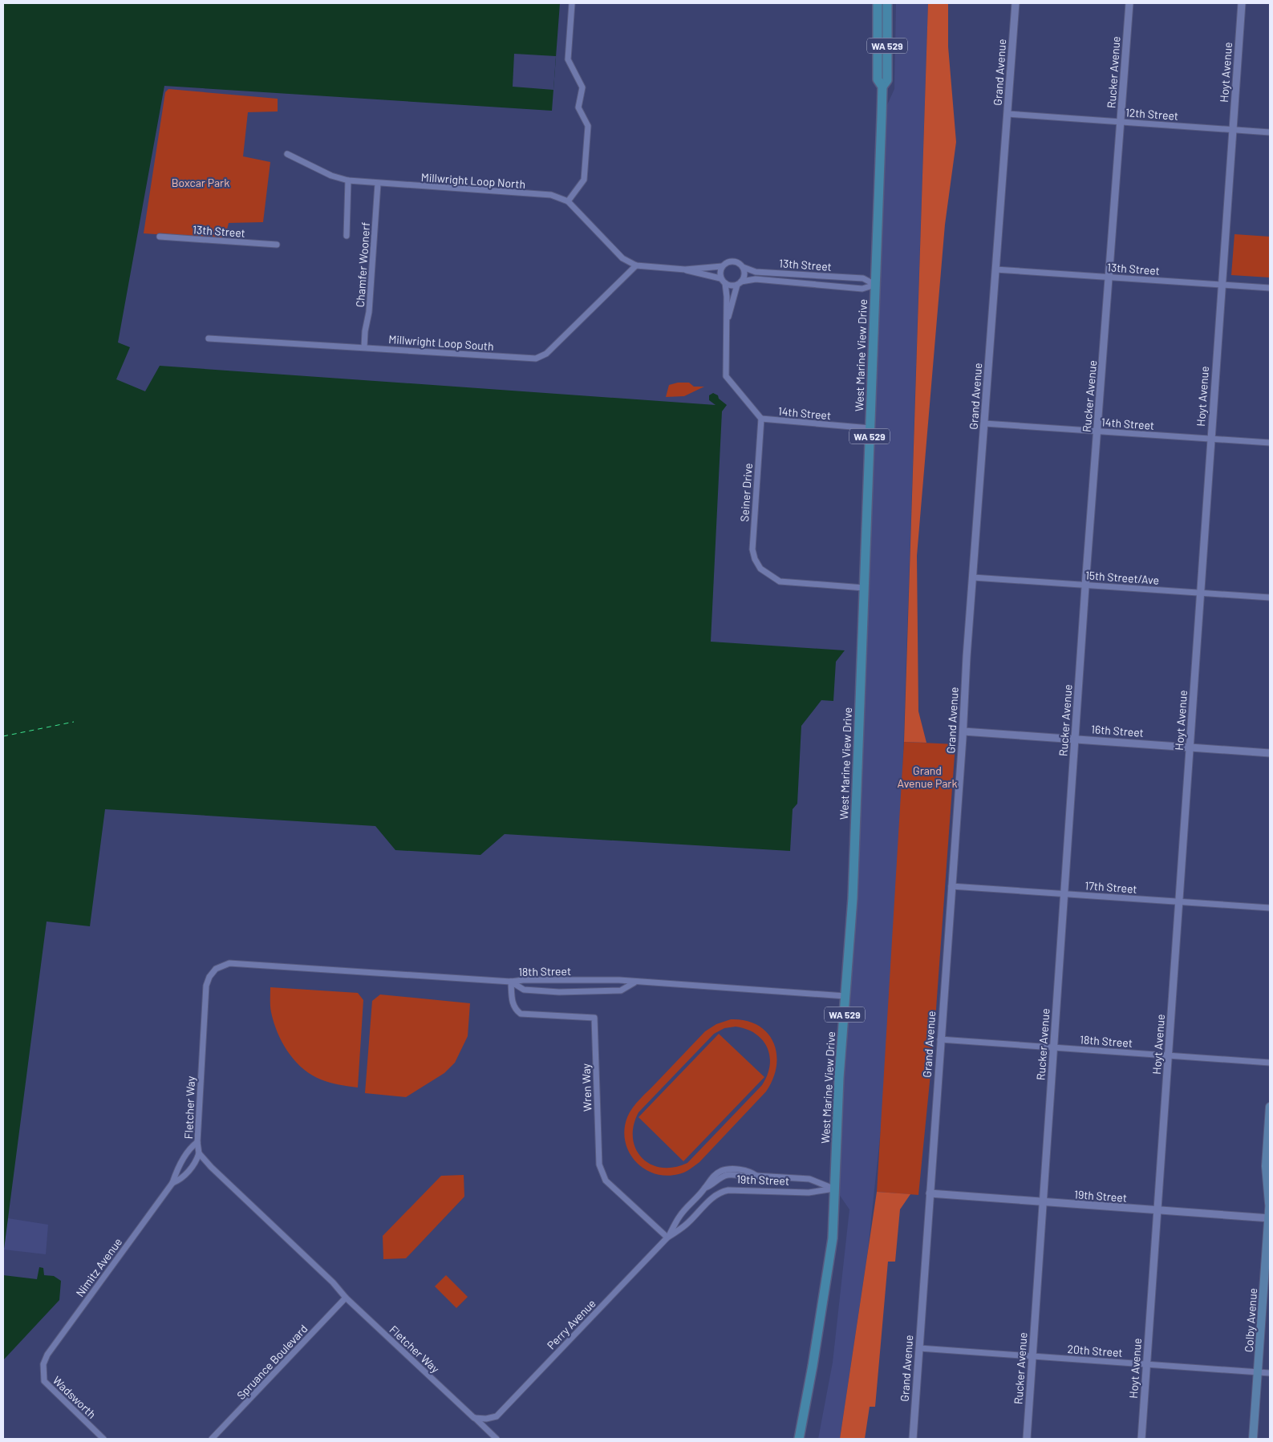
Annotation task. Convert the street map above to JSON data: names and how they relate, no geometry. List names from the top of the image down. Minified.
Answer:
{"streets":{"main road":["WA 529","West Marine View Drive","Colby Avenue"],"street":["Grand Avenue","Rucker Avenue","Hoyt Avenue","12th Street","Millwright Loop North","13th Street","Chamfer Woonerf","Millwright Loop South","14th Street","Seiner Drive","15th Street/Ave","16th Street","17th Street","18th Street","Wren Way","Fletcher Way","19th Street","Nimitz Avenue","Perry Avenue","20th Street","Spruance Boulevard","Wadsworth"]},"crossings":[["Grand Avenue","12th Street"],["Grand Avenue","13th Street"],["Grand Avenue","14th Street"],["Grand Avenue","15th Street/Ave"],["Grand Avenue","16th Street"],["Grand Avenue","17th Street"],["Grand Avenue","18th Street"],["Grand Avenue","19th Street"],["Grand Avenue","20th Street"],["Rucker Avenue","12th Street"],["Rucker Avenue","13th Street"],["Rucker Avenue","14th Street"],["Rucker Avenue","15th Street/Ave"],["Rucker Avenue","16th Street"],["Rucker Avenue","17th Street"],["Rucker Avenue","18th Street"],["Rucker Avenue","19th Street"],["Rucker Avenue","20th Street"],["Hoyt Avenue","12th Street"],["Hoyt Avenue","13th Street"],["Hoyt Avenue","14th Street"],["Hoyt Avenue","15th Street/Ave"],["Hoyt Avenue","16th Street"],["Hoyt Avenue","17th Street"],["Hoyt Avenue","18th Street"],["Hoyt Avenue","19th Street"],["Hoyt Avenue","20th Street"],["Millwright Loop North","Chamfer Woonerf"],["Millwright Loop North","Millwright Loop South"],["13th Street","West Marine View Drive"],["Chamfer Woonerf","Millwright Loop South"],["West Marine View Drive","14th Street"],["West Marine View Drive","Seiner Drive"],["West Marine View Drive","18th Street"],["West Marine View Drive","19th Street"],["14th Street","Seiner Drive"],["18th Street","Wren Way"],["18th Street","Fletcher Way"],["Wren Way","Fletcher Way"],["Wren Way","19th Street"],["Wren Way","Perry Avenue"],["Fletcher Way","Nimitz Avenue"],["Fletcher Way","Perry Avenue"],["Fletcher Way","Spruance Boulevard"],["19th Street","Colby Avenue"],["19th Street","Perry Avenue"],["Nimitz Avenue","Wadsworth"],["Colby Avenue","20th Street"]],"parks":["Boxcar Park","Grand Avenue Park"]}
